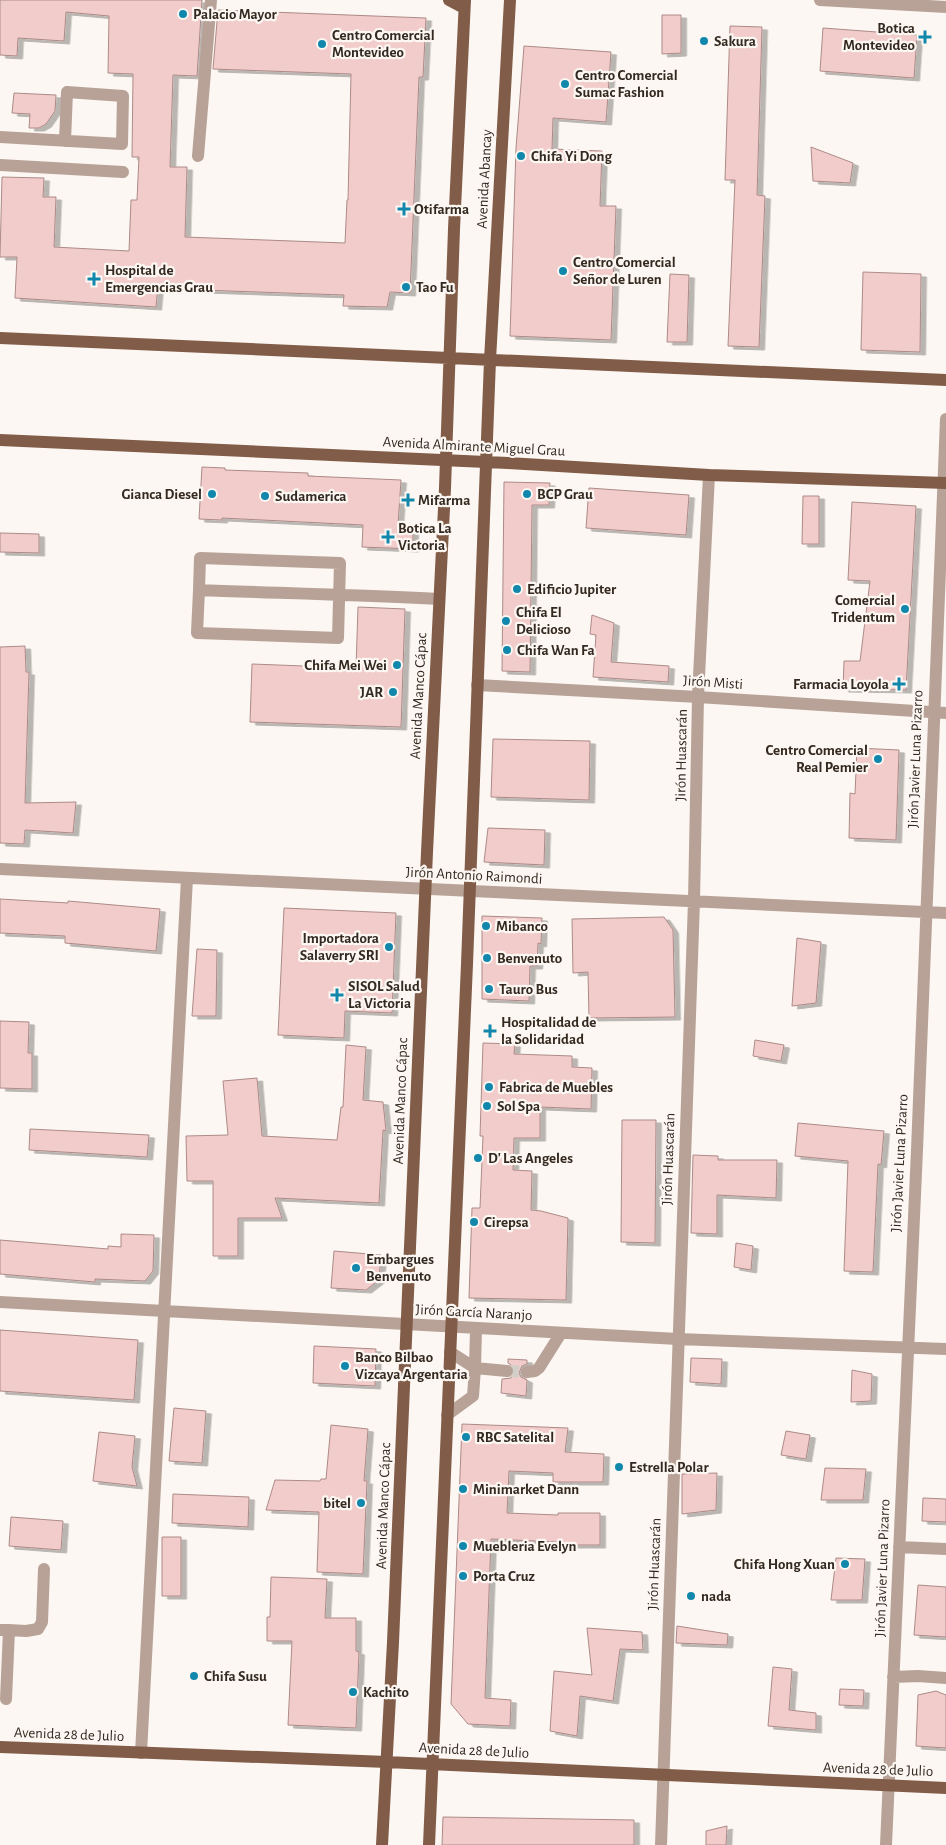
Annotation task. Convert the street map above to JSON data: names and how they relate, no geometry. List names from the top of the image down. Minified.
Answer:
{"streets":{"main road":["Avenida Abancay","Avenida Almirante Miguel Grau","Avenida Manco Cápac","Avenida 28 de Julio"],"street":["Jirón Misti","Jirón Huascarán","Jirón Javier Luna Pizarro","Jirón Antonio Raimondi","Jirón García Naranjo"]},"crossings":[["Avenida Abancay","Avenida Manco Cápac"],["Avenida Almirante Miguel Grau","Avenida Manco Cápac"],["Avenida Almirante Miguel Grau","Jirón Huascarán"],["Avenida Almirante Miguel Grau","Jirón Javier Luna Pizarro"],["Jirón Misti","Jirón Huascarán"],["Jirón Misti","Jirón Javier Luna Pizarro"],["Avenida Manco Cápac","Jirón Antonio Raimondi"],["Avenida Manco Cápac","Jirón García Naranjo"],["Avenida Manco Cápac","Avenida 28 de Julio"],["Jirón Huascarán","Jirón Antonio Raimondi"],["Jirón Huascarán","Jirón García Naranjo"],["Jirón Huascarán","Avenida 28 de Julio"],["Jirón Javier Luna Pizarro","Jirón Antonio Raimondi"],["Jirón Javier Luna Pizarro","Jirón García Naranjo"],["Jirón Javier Luna Pizarro","Avenida 28 de Julio"]],"places":{"other":["Palacio Mayor","Sakura","Centro Comercial Montevideo","Centro Comercial Sumac Fashion","Chifa Yi Dong","Centro Comercial Señor de Luren","Tao Fu","Gianca Diesel","BCP Grau","Sudamerica","Edificio Jupiter","Comercial Tridentum","Chifa El Delicioso","Chifa Wan Fa","Chifa Mei Wei","JAR","Centro Comercial Real Pemier","Mibanco","Importadora Salaverry SRI","Benvenuto","Tauro Bus","Fabrica de Muebles","Sol Spa","D' Las Angeles","Cirepsa","Embargues Benvenuto","Banco Bilbao Vizcaya Argentaria","RBC Satelital","Estrella Polar","Minimarket Dann","bitel","Muebleria Evelyn","Chifa Hong Xuan","Porta Cruz","nada","Chifa Susu","Kachito"],"health":["Botica Montevideo","Otifarma","Hospital de Emergencias Grau","Mifarma","Botica La Victoria","Farmacia Loyola","SISOL Salud La Victoria","Hospitalidad de la Solidaridad"]}}
